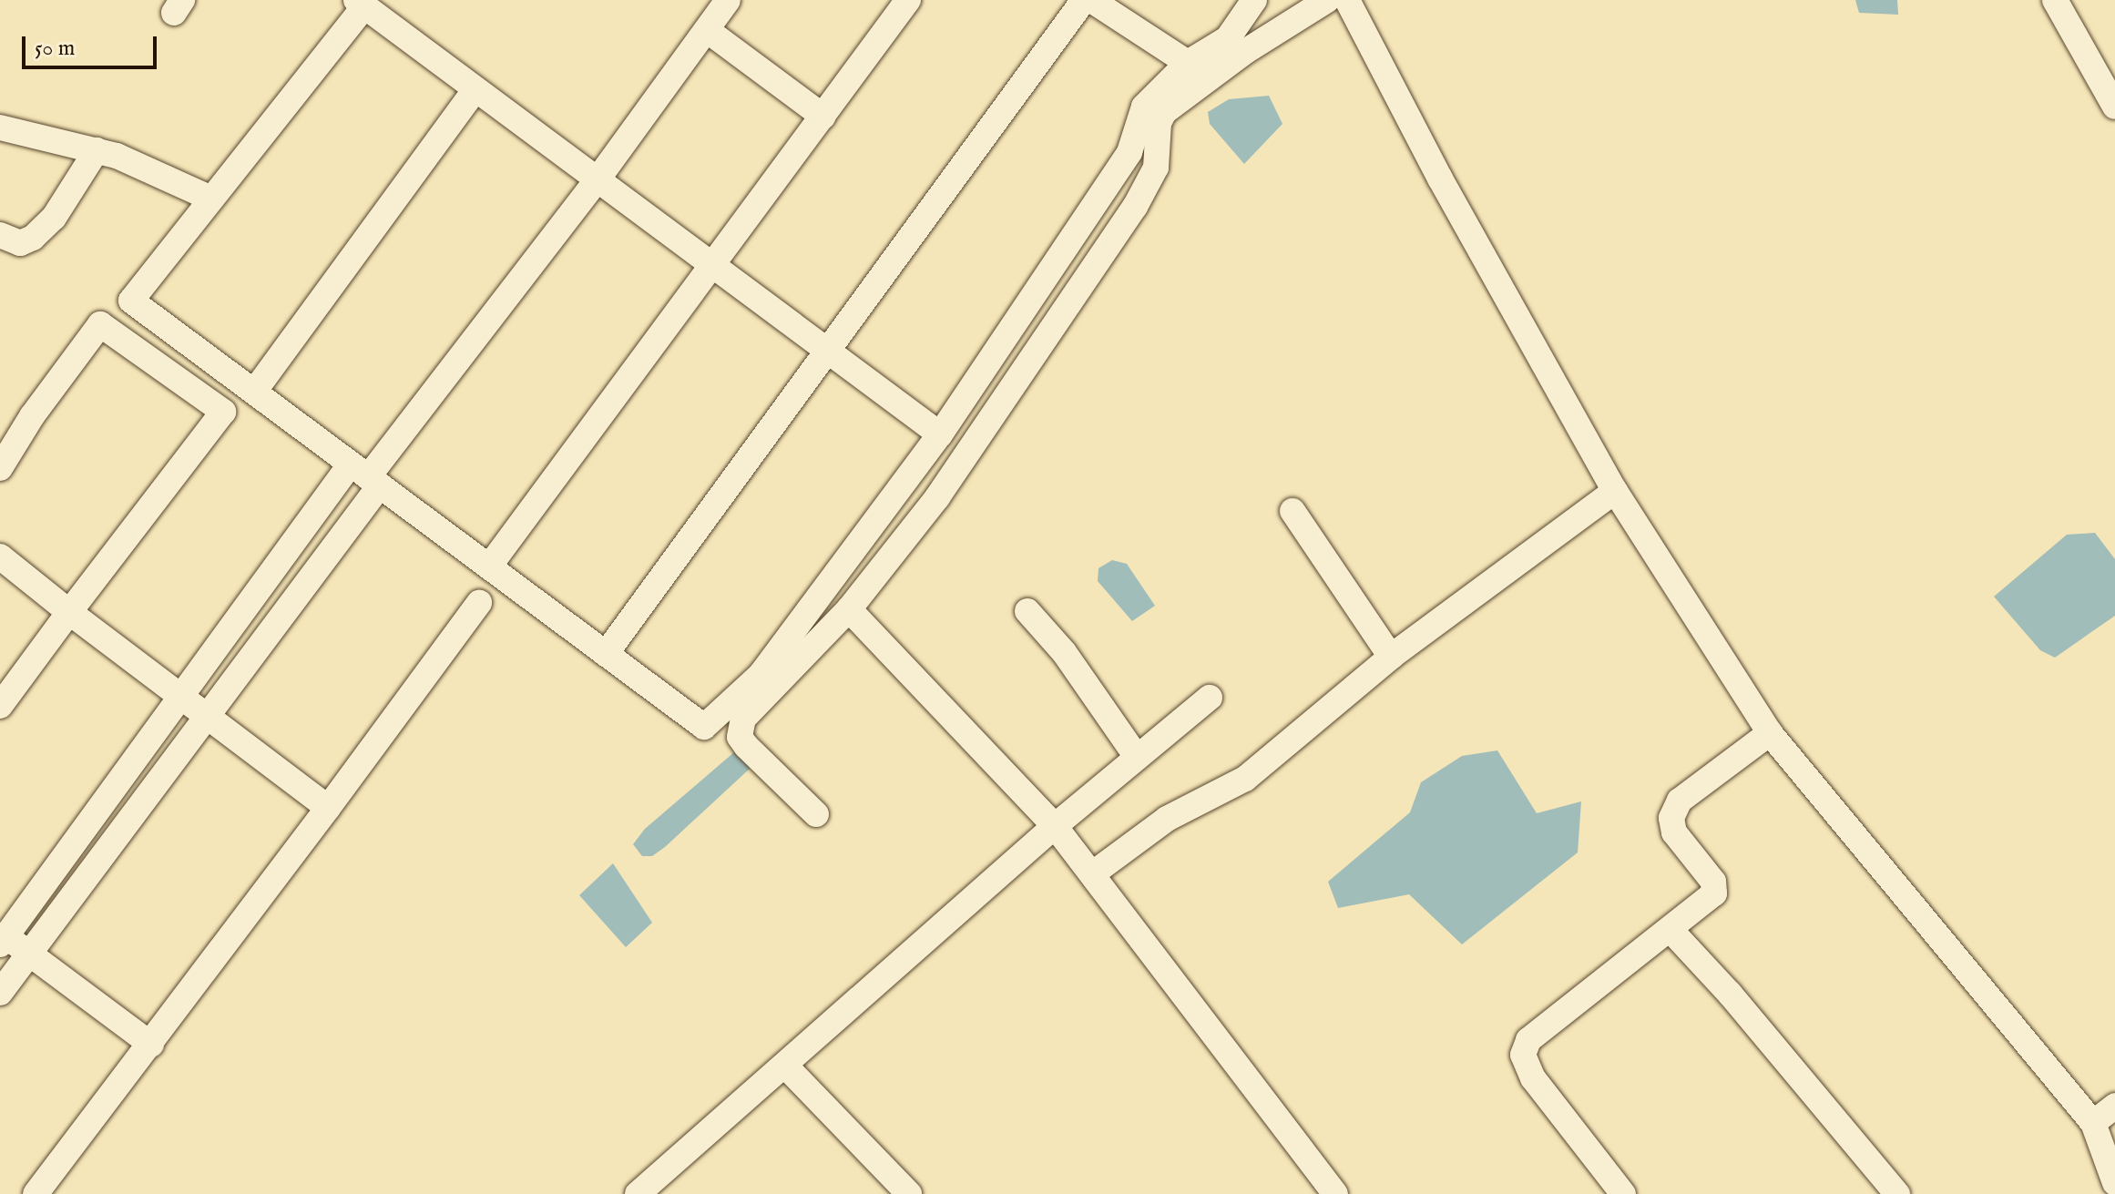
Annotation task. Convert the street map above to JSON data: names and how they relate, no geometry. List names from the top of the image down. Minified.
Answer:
{"scale_bar":"50 m"}
